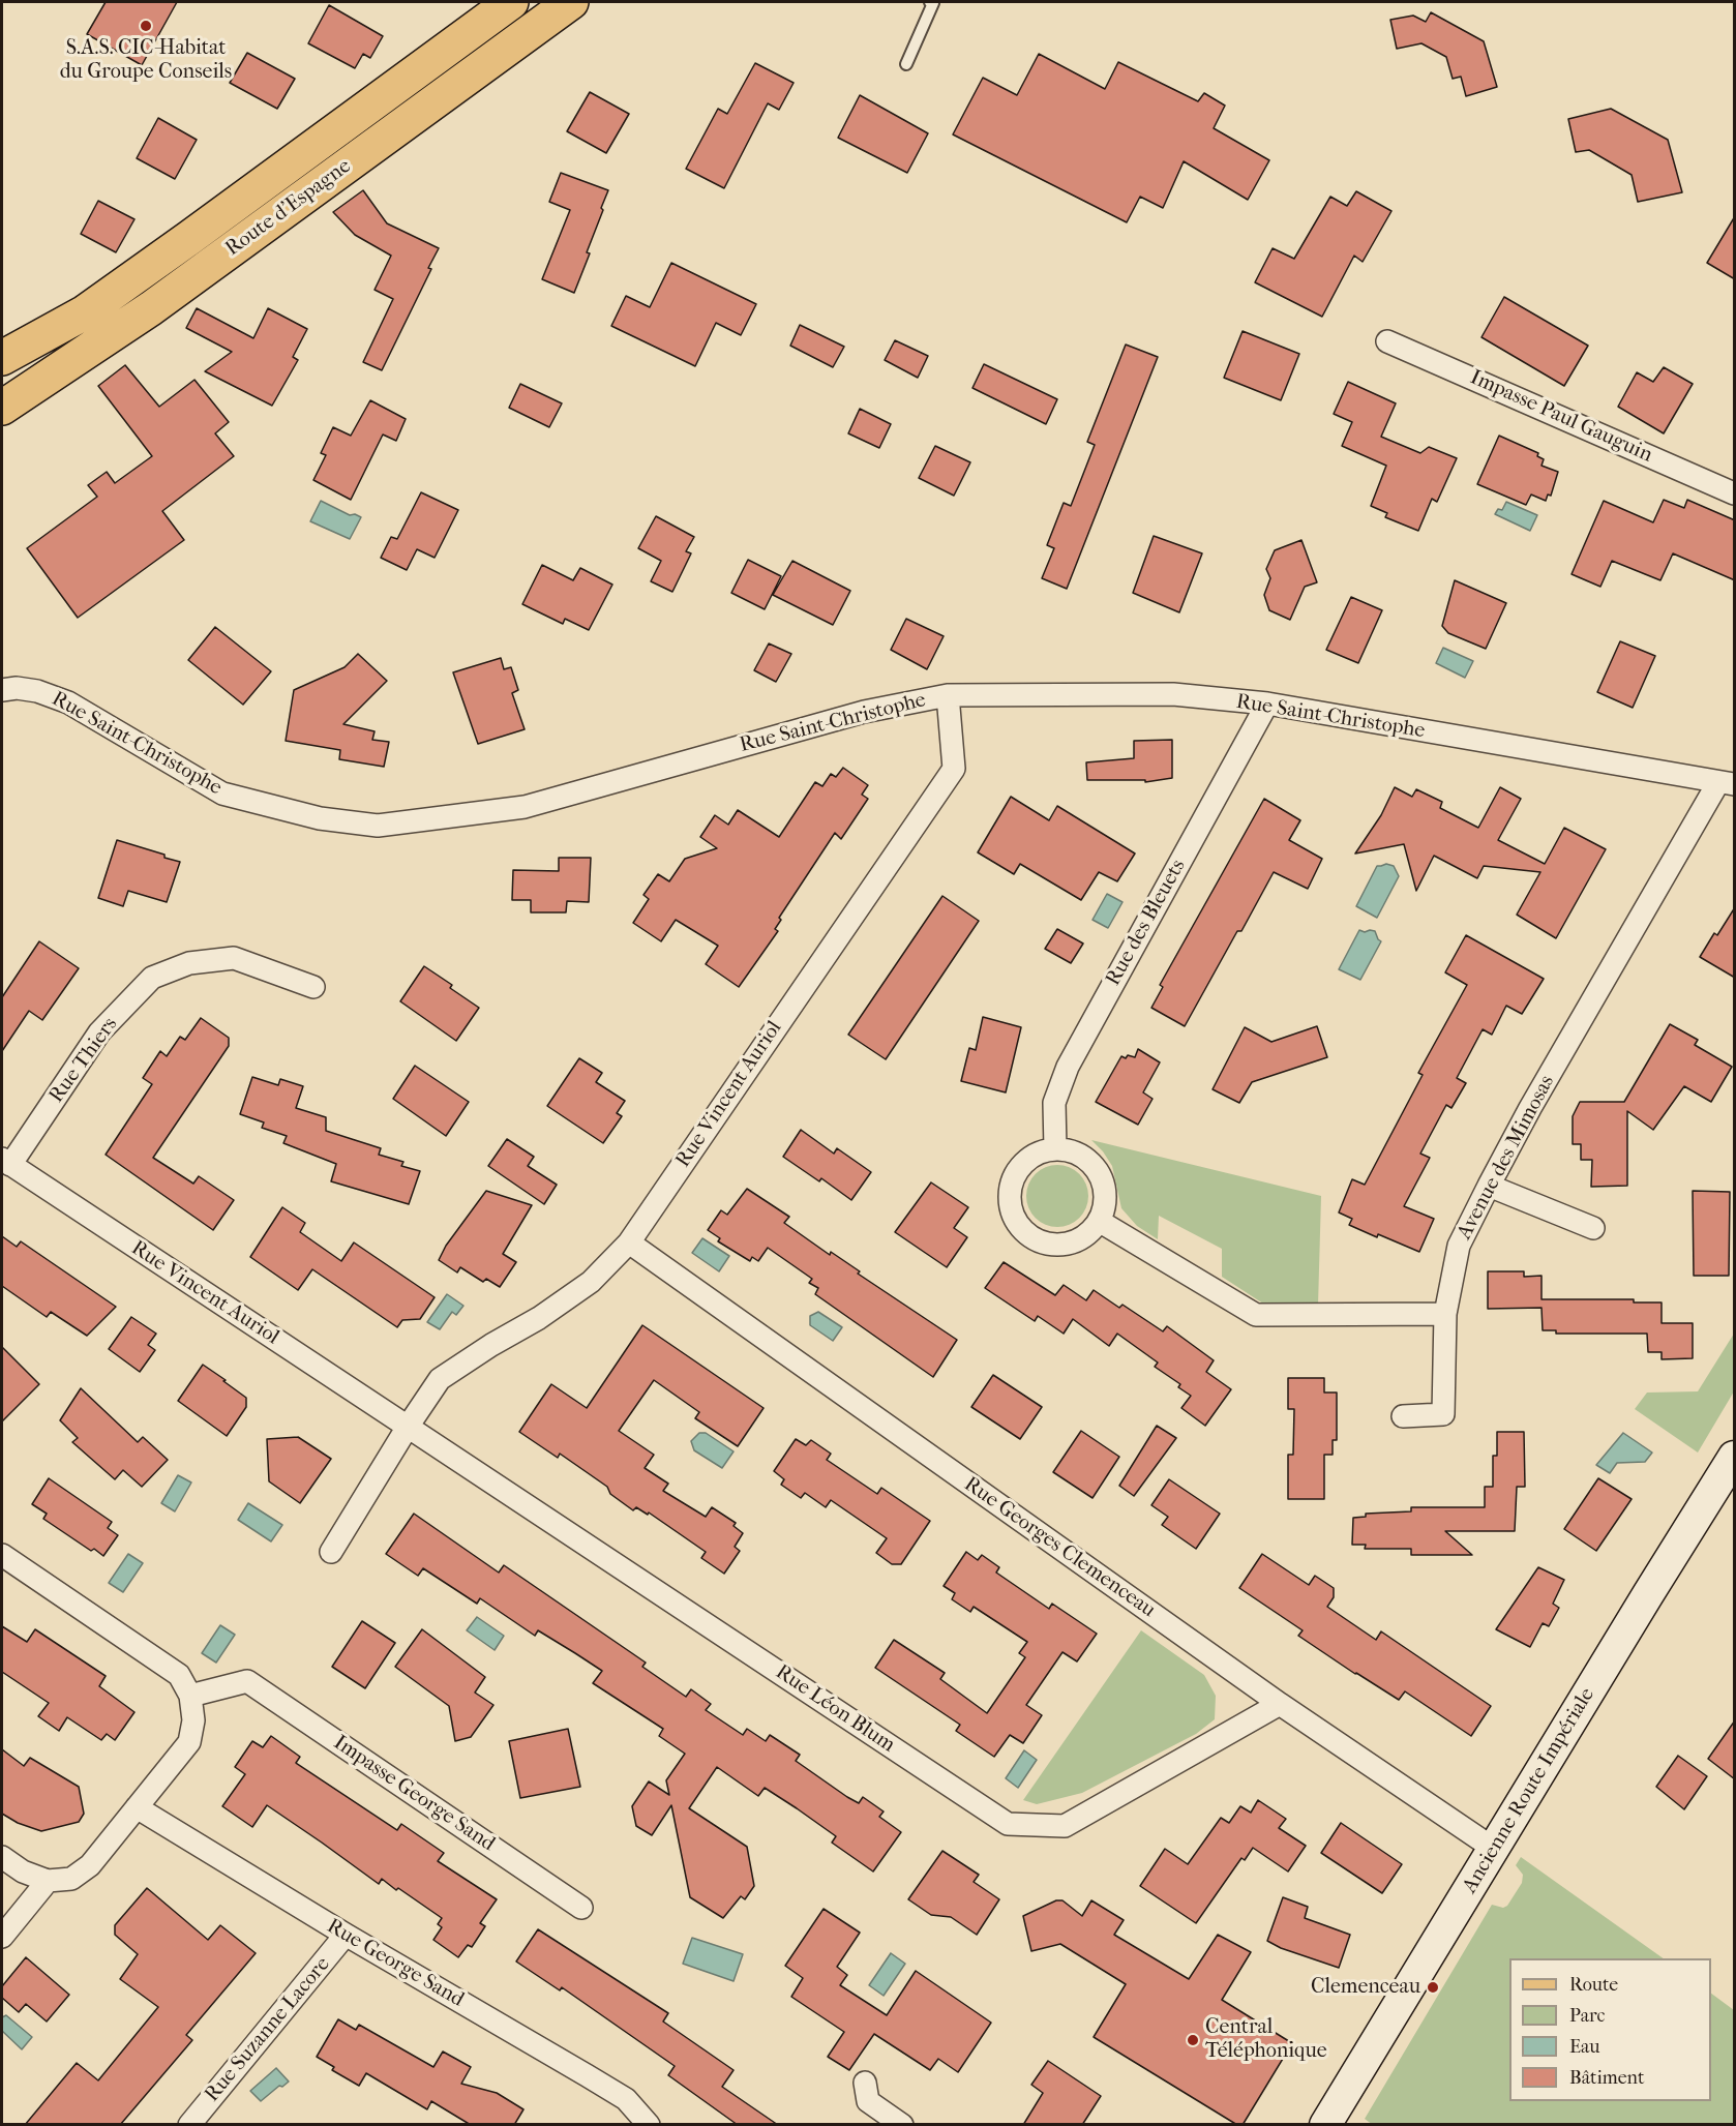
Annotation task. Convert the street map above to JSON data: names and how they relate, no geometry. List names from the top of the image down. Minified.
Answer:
{"streets":{"main road":["Route d'Espagne"],"street":["Impasse Paul Gauguin","Rue Saint-Christophe","Rue des Bleuets","Rue Thiers","Rue Vincent Auriol","Avenue des Mimosas","Rue Georges Clemenceau","Rue Léon Blum","Ancienne Route Impériale","Impasse George Sand","Rue George Sand","Rue Suzanne Lacore"]},"crossings":[["Rue Saint-Christophe","Rue des Bleuets"],["Rue Saint-Christophe","Rue Vincent Auriol"],["Rue Saint-Christophe","Avenue des Mimosas"],["Rue Thiers","Rue Vincent Auriol"],["Rue Vincent Auriol","Rue Georges Clemenceau"],["Rue Vincent Auriol","Rue Léon Blum"],["Rue Georges Clemenceau","Rue Léon Blum"],["Rue Georges Clemenceau","Ancienne Route Impériale"],["Rue George Sand","Rue Suzanne Lacore"]],"places":["S.A.S. CIC-Habitat du Groupe Conseils","Clemenceau","Central Téléphonique"],"legend":["Route","Parc","Eau","Bâtiment"]}
